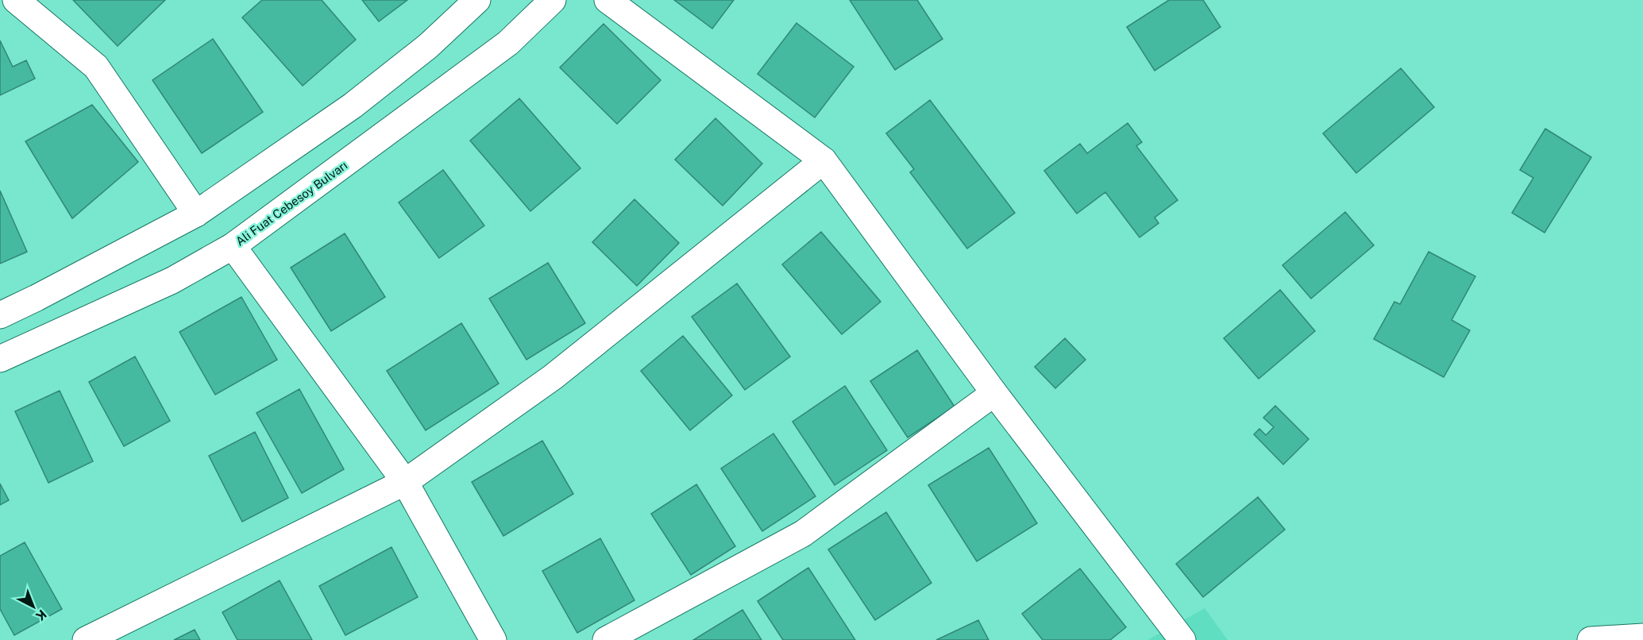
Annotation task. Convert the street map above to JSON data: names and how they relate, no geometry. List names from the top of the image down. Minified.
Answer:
{"streets":{"street":["Ali Fuat Cebesoy Bulvarı"]},"north":"bottom right"}
